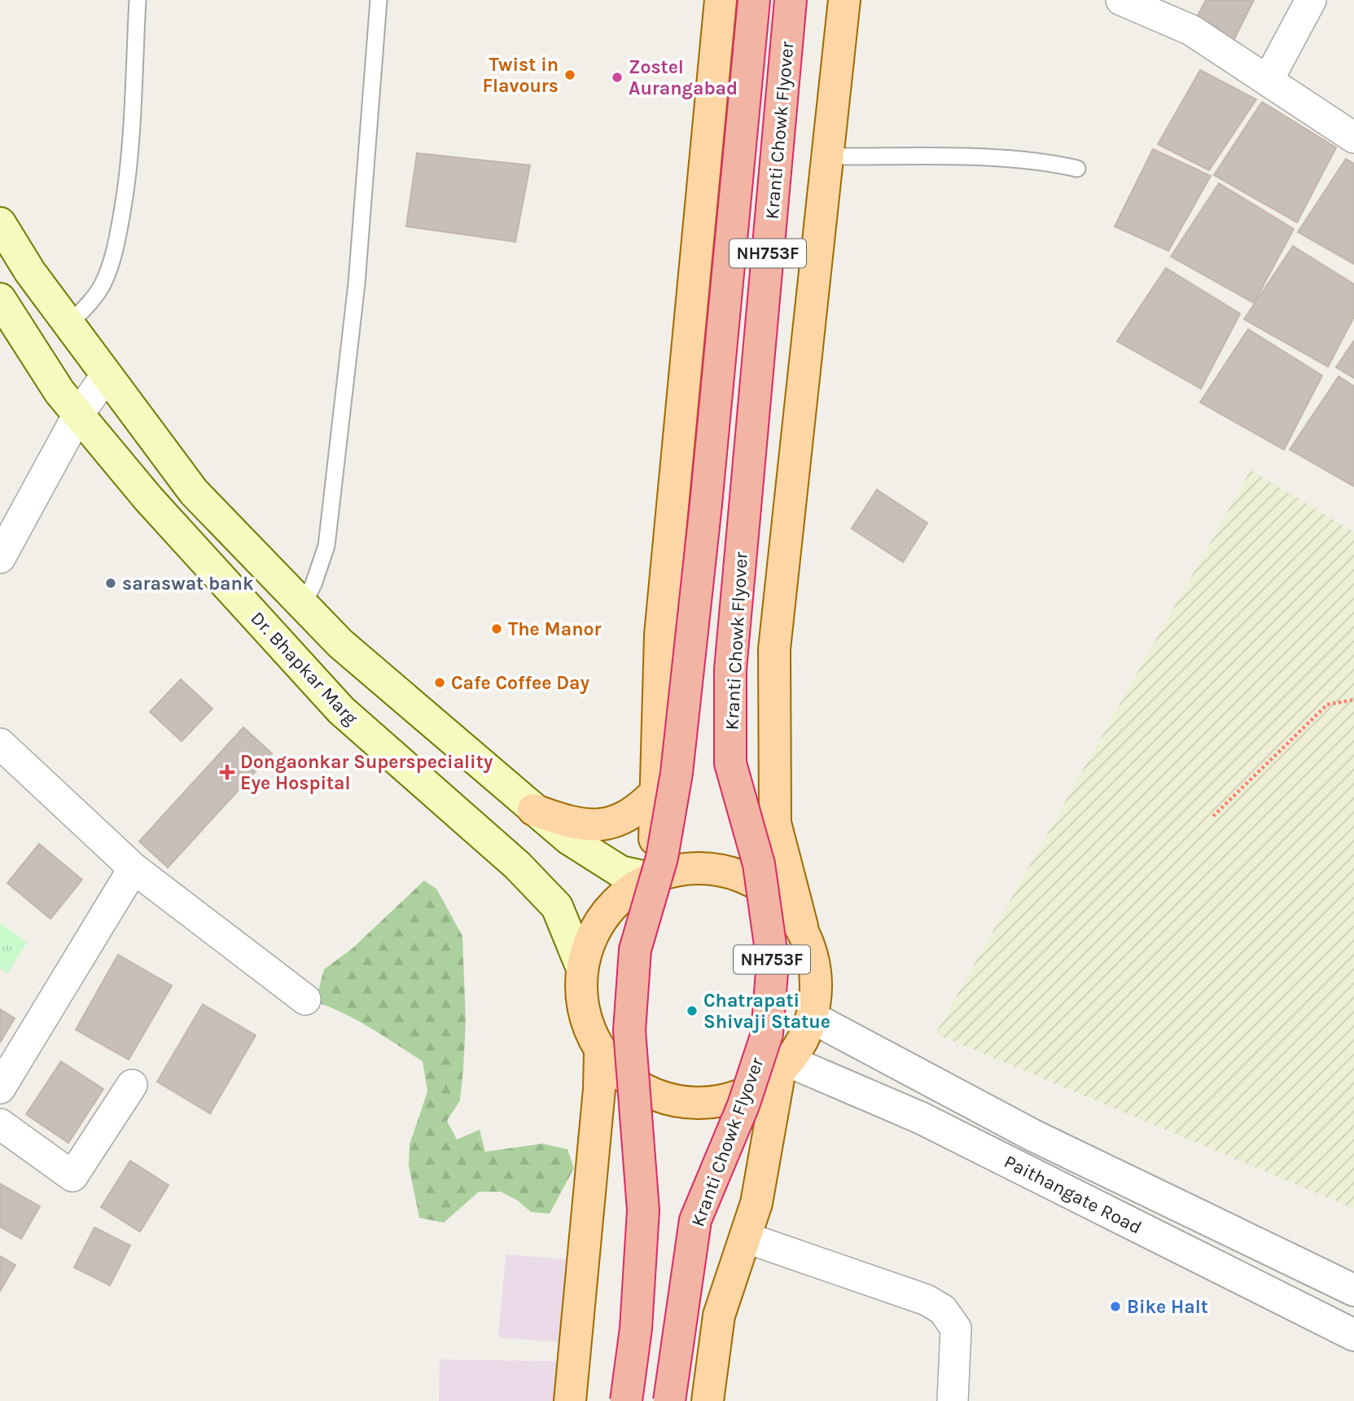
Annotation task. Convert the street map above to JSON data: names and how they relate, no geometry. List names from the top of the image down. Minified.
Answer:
{"streets":{"highway":["Kranti Chowk Flyover","NH753F"],"main road":["Dr. Bhapkar Marg"],"street":["Paithangate Road"]},"places":{"other":["Twist in Flavours","Zostel Aurangabad","saraswat bank","The Manor","Cafe Coffee Day","Chatrapati Shivaji Statue","Bike Halt"],"health":["Dongaonkar Superspeciality Eye Hospital"]}}
